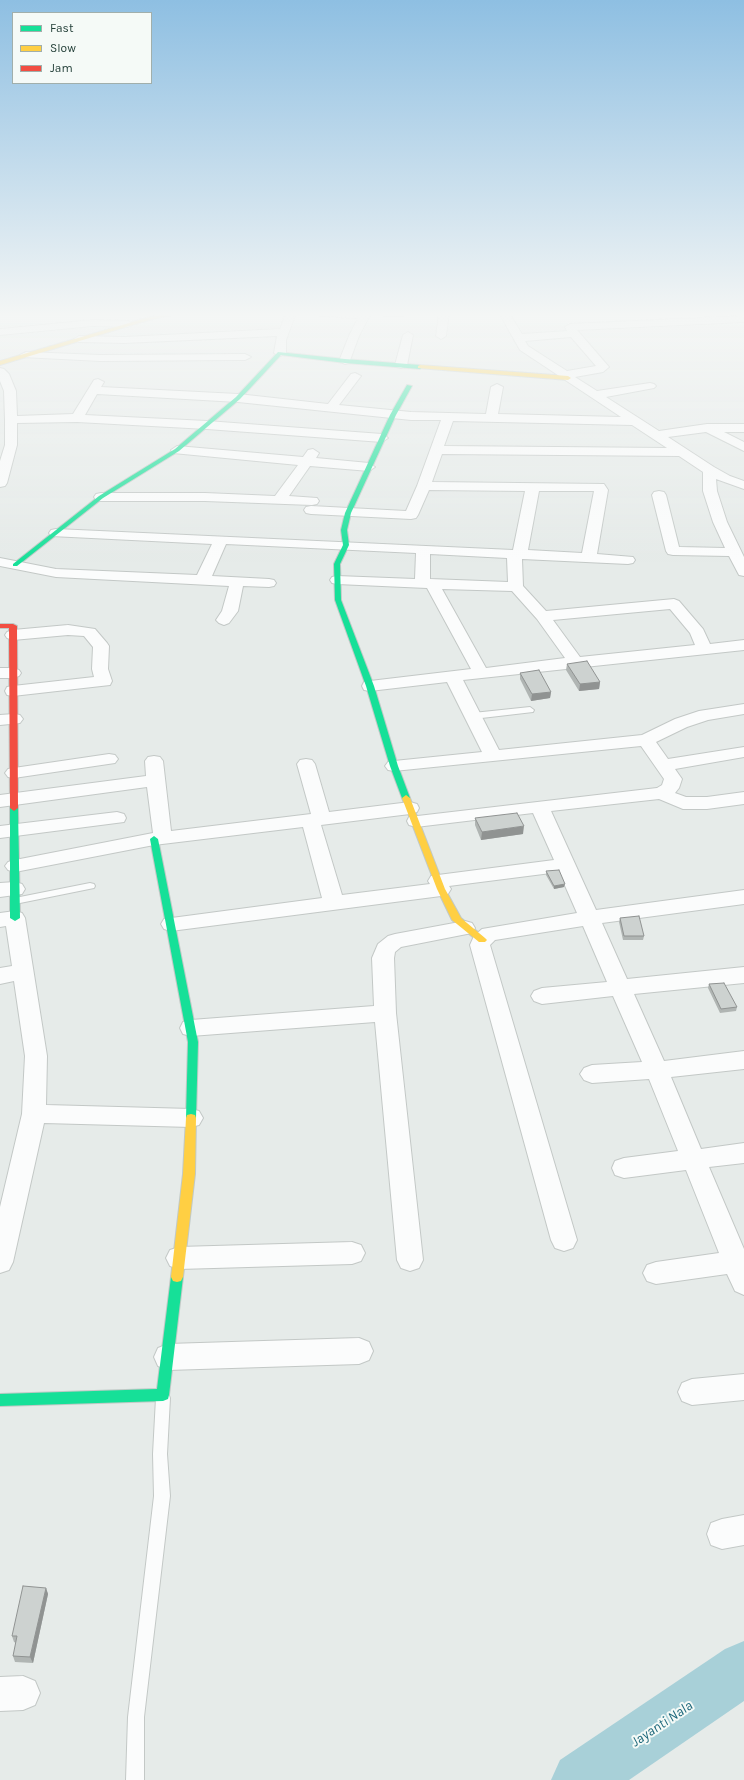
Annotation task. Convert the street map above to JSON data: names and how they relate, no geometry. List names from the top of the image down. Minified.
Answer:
{"water":["Jayanti Nala"],"legend":["Fast","Slow","Jam"]}
